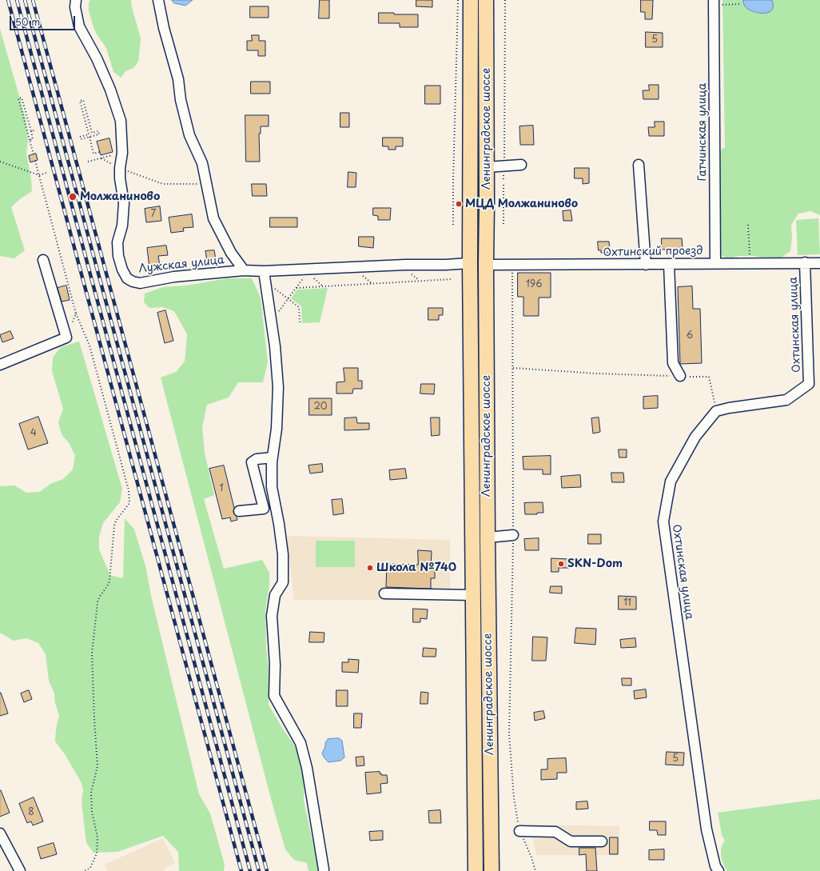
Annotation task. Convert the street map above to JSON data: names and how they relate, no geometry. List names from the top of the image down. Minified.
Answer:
{"streets":{"highway":["Ленинградское шоссе"],"street":["Гатчинская улица","Охтинский проезд","Лужская улица","Охтинская улица"]},"crossings":[["Ленинградское шоссе","Охтинский проезд"],["Гатчинская улица","Охтинский проезд"],["Охтинский проезд","Охтинская улица"]],"places":["Молжаниново","МЦД Молжаниново","SKN-Dom","Школа №740"],"house_numbers":["5","7","196","6","20","4","1","11","5","8"],"scale_bar":"50 m"}
